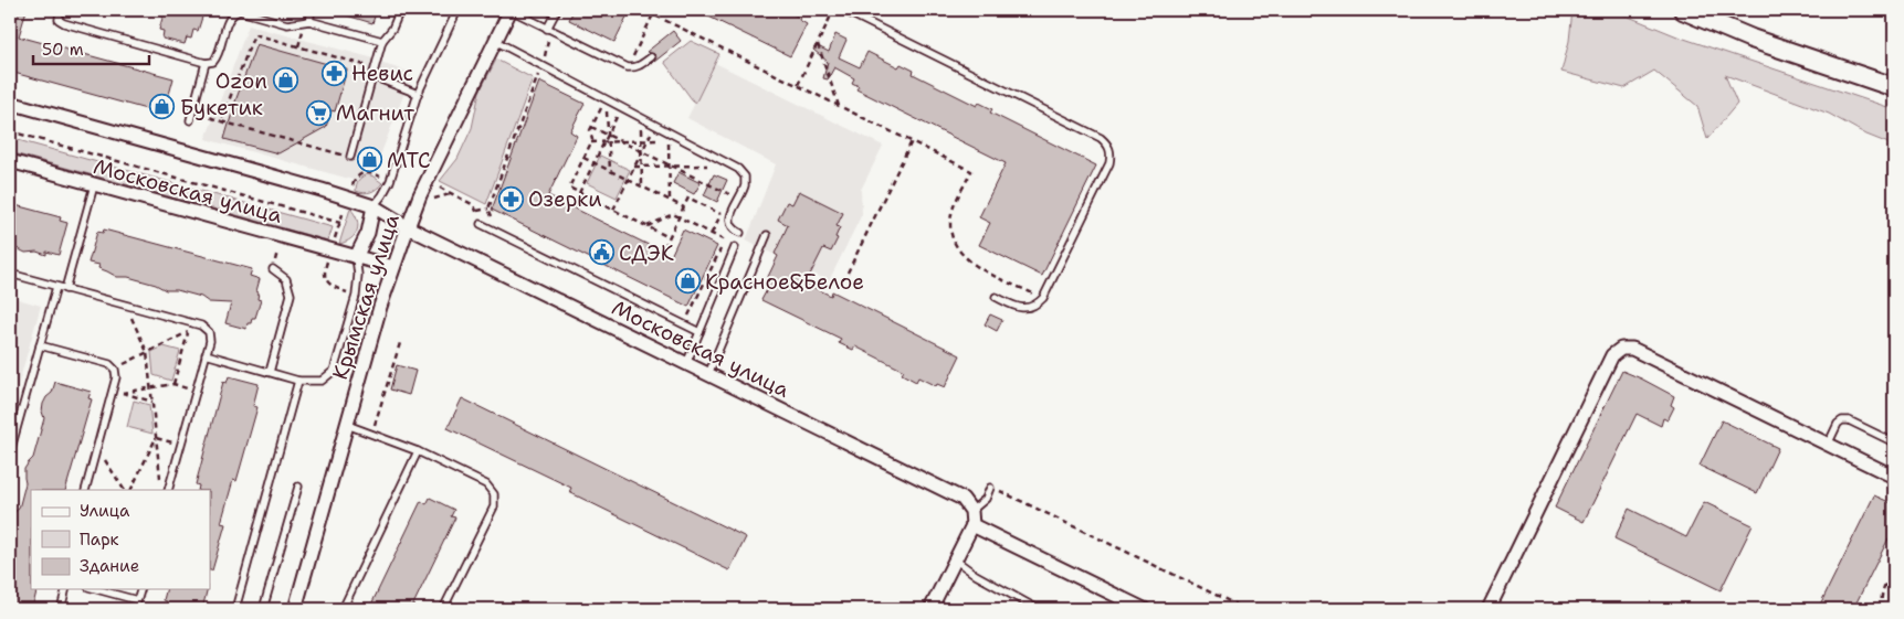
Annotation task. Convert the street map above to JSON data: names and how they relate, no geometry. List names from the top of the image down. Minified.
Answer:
{"streets":{"street":["Московская улица","Крымская улица"]},"crossings":[["Московская улица","Крымская улица"]],"places":{"pharmacy":["Невис","Озерки"],"shop":["Ozon","Букетик","МТС","Красное&Белое"],"supermarket":["Магнит"],"public building":["СДЭК"]},"legend":["Улица","Парк","Здание"],"scale_bar":"50 m"}
